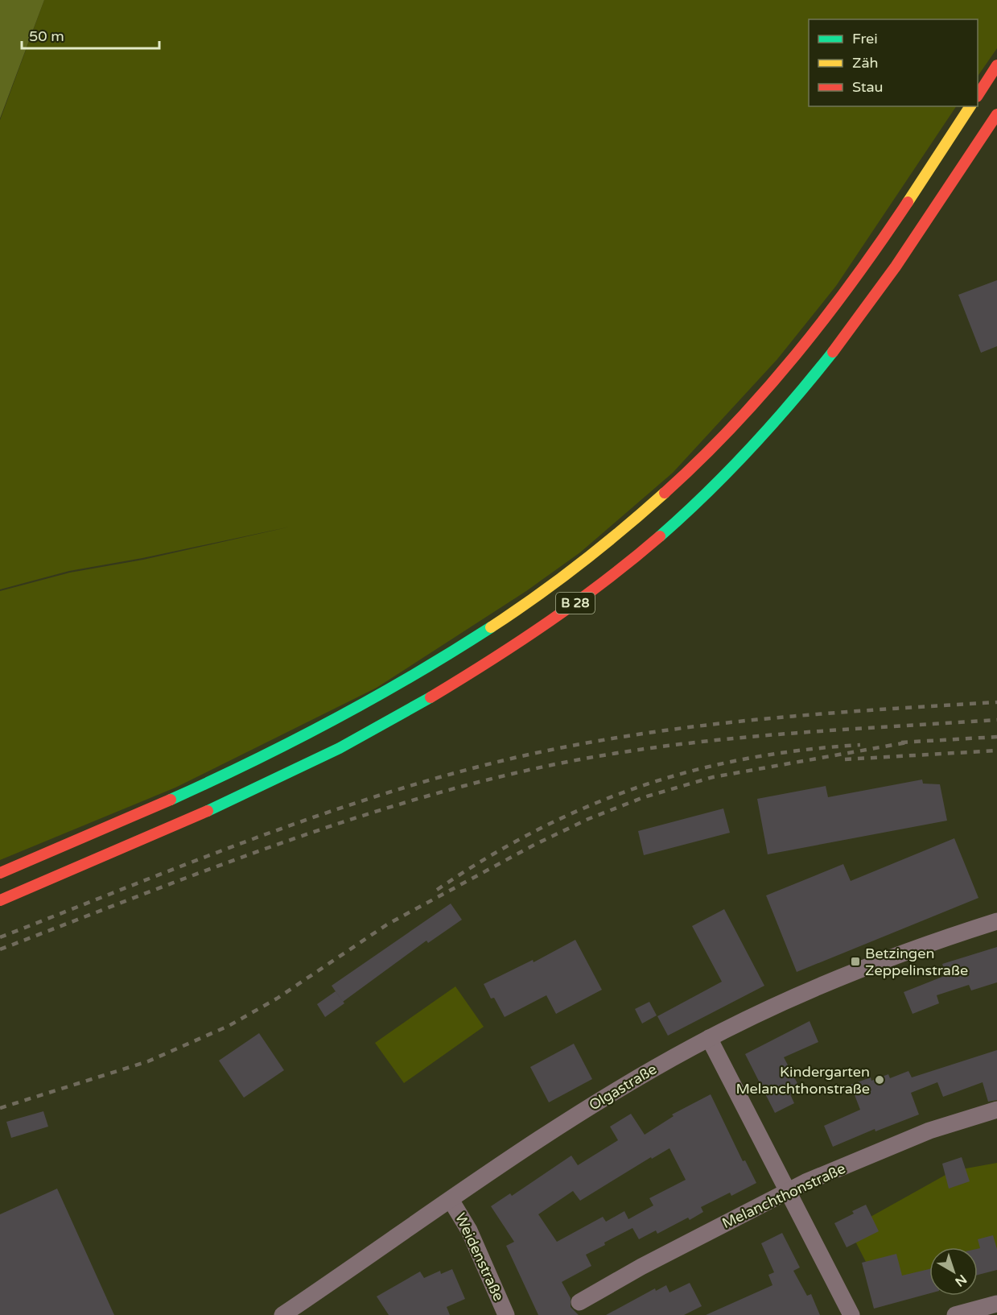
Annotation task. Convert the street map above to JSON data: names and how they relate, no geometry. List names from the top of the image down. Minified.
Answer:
{"streets":{"highway":["B 28"],"street":["Olgastraße","Melanchthonstraße","Weidenstraße"]},"crossings":[["Olgastraße","Weidenstraße"]],"places":{"transit":["Betzingen Zeppelinstraße"],"other":["Kindergarten Melanchthonstraße"]},"legend":["Frei","Zäh","Stau"],"scale_bar":"50 m","north":"bottom right"}
